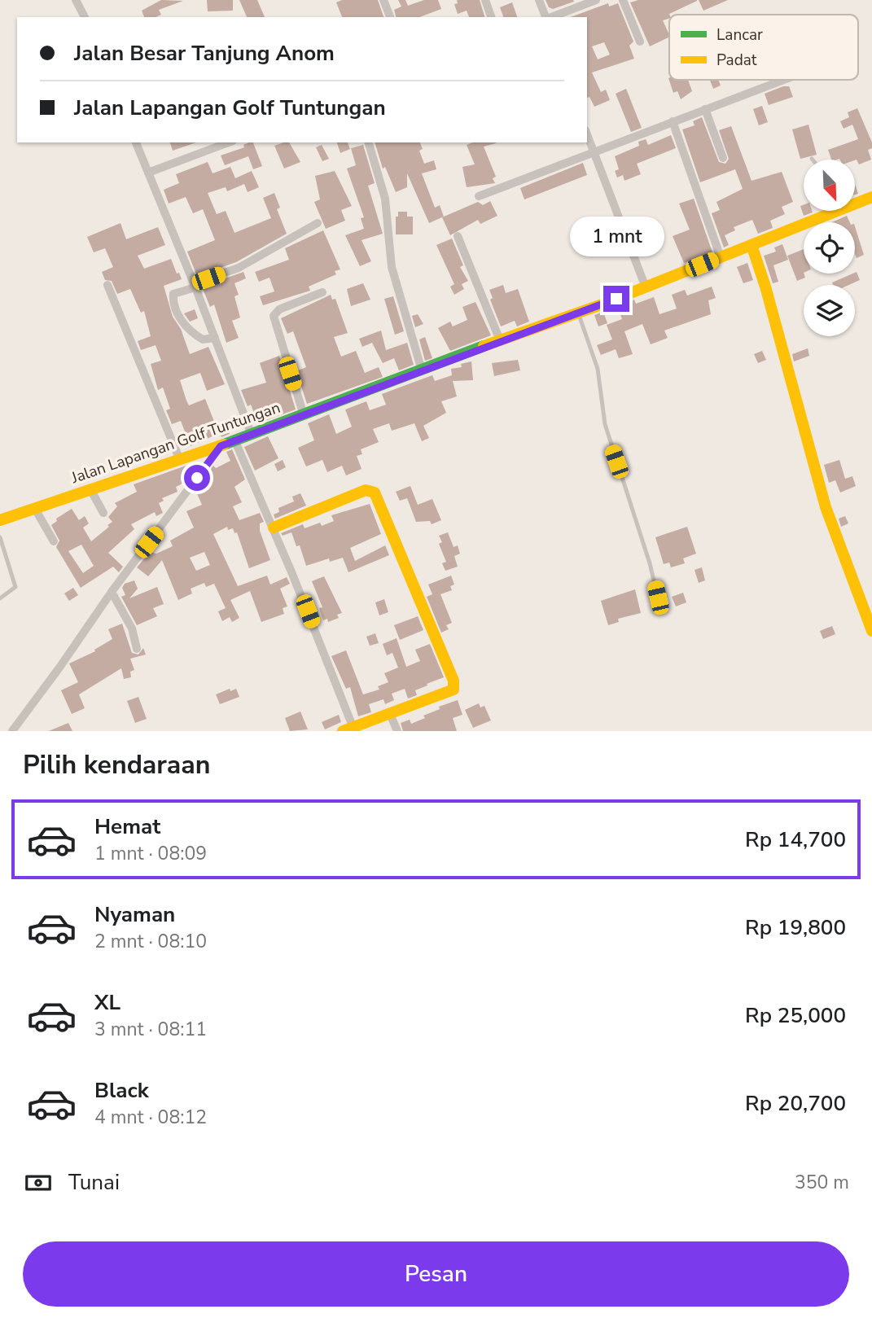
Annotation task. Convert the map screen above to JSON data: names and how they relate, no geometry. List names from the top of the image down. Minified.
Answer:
{"streets":{"street":["Jalan Lapangan Golf Tuntungan"]},"legend":["Lancar","Padat"],"north":"bottom right","page":{"banner":["Jalan Besar Tanjung Anom","Jalan Lapangan Golf Tuntungan"],"bubble":"1 mnt","heading":"Pilih kendaraan","list":[{"name":"Hemat","note":"1 mnt · 08:09","value":"Rp 14,700"},{"name":"Nyaman","note":"2 mnt · 08:10","value":"Rp 19,800"},{"name":"XL","note":"3 mnt · 08:11","value":"Rp 25,000"},{"name":"Black","note":"4 mnt · 08:12","value":"Rp 20,700"}],"pay":["Tunai","350 m"],"buttons":"Pesan"}}
